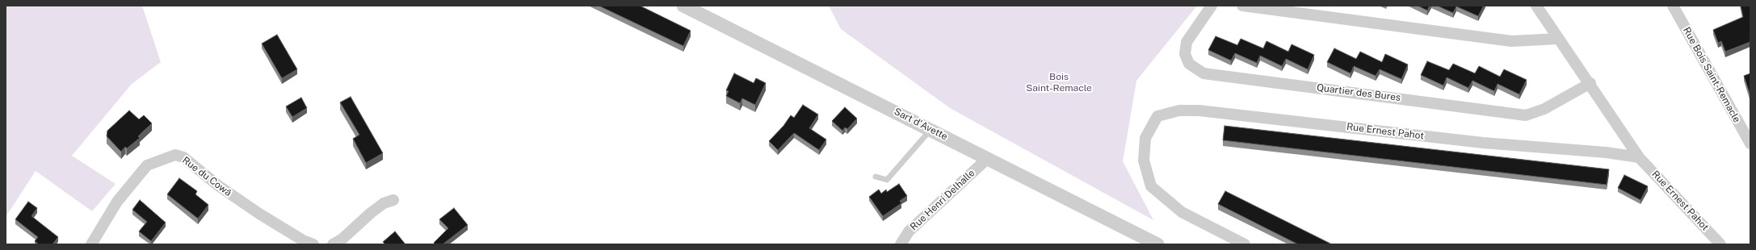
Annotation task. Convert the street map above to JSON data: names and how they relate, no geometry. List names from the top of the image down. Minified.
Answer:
{"streets":{"street":["Rue Bois Saint-Remacle","Quartier des Bures","Sart d'Avette","Rue Ernest Pahot","Rue du Cowâ","Rue Henri Delhalle"]},"crossings":[["Quartier des Bures","Rue Ernest Pahot"],["Sart d'Avette","Rue Henri Delhalle"]],"parks":["Bois Saint-Remacle"]}
